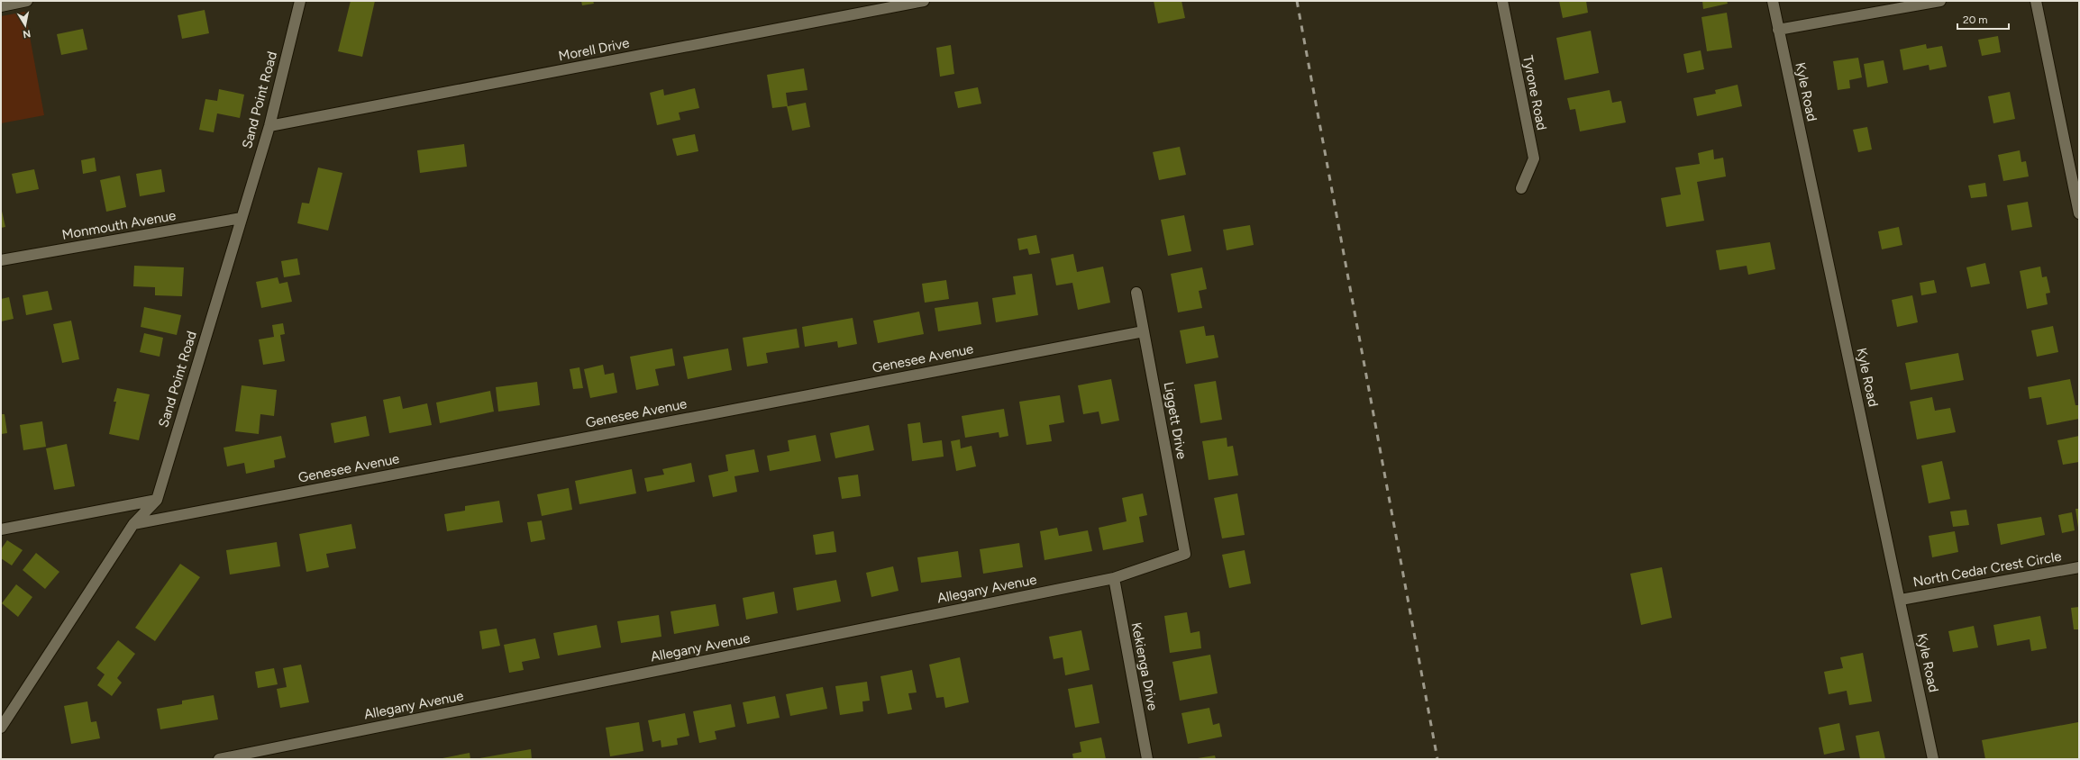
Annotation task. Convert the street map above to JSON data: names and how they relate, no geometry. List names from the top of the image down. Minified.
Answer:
{"streets":{"street":["Morell Drive","Kyle Road","Tyrone Road","Sand Point Road","Monmouth Avenue","Genesee Avenue","Liggett Drive","North Cedar Crest Circle","Allegany Avenue","Kekienga Drive"]},"crossings":[["Morell Drive","Sand Point Road"],["Kyle Road","North Cedar Crest Circle"],["Sand Point Road","Monmouth Avenue"],["Sand Point Road","Genesee Avenue"],["Genesee Avenue","Liggett Drive"],["Liggett Drive","Allegany Avenue"],["Allegany Avenue","Kekienga Drive"]],"scale_bar":"20 m","north":"bottom"}
